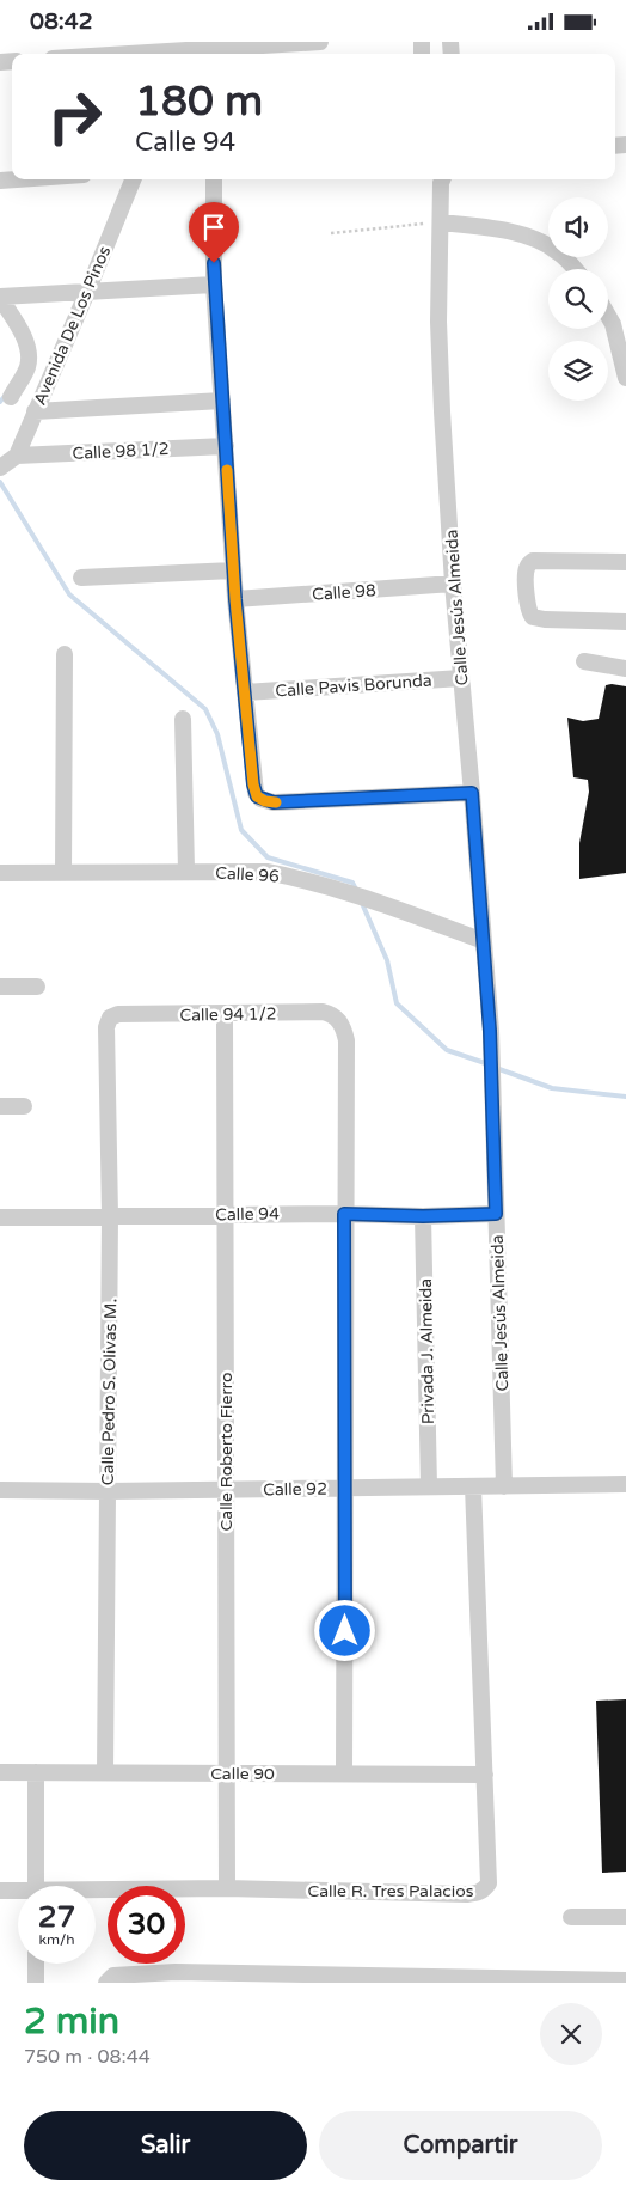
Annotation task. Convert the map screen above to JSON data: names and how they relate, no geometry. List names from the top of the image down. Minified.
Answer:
{"streets":{"street":["Avenida De Los Pinos","Calle 98 1/2","Calle 98","Calle Jesús Almeida","Calle Pavis Borunda","Calle 96","Calle 94 1/2","Calle 94","Privada J. Almeida","Calle Pedro S. Olivas M.","Calle Roberto Fierro","Calle 92","Calle 90","Calle R. Tres Palacios"]},"crossings":[["Avenida De Los Pinos","Calle 98 1/2"],["Calle 98","Calle Jesús Almeida"],["Calle Jesús Almeida","Calle Pavis Borunda"],["Calle Jesús Almeida","Calle 96"],["Calle Jesús Almeida","Calle 94"],["Calle Jesús Almeida","Calle 92"],["Calle 94 1/2","Calle 94"],["Calle 94 1/2","Calle Pedro S. Olivas M."],["Calle 94 1/2","Calle Roberto Fierro"],["Calle 94","Privada J. Almeida"],["Calle 94","Calle Pedro S. Olivas M."],["Calle 94","Calle Roberto Fierro"],["Privada J. Almeida","Calle 92"],["Calle Pedro S. Olivas M.","Calle 92"],["Calle Pedro S. Olivas M.","Calle 90"],["Calle Roberto Fierro","Calle 92"],["Calle Roberto Fierro","Calle 90"],["Calle Roberto Fierro","Calle R. Tres Palacios"],["Calle 92","Calle R. Tres Palacios"],["Calle 90","Calle R. Tres Palacios"]],"page":{"status":"08:42","turn":["180 m","Calle 94"],"speed":"27 km/h","limit":"30","heading":["2 min","750 m · 08:44"],"buttons":["Salir","Compartir"]}}
